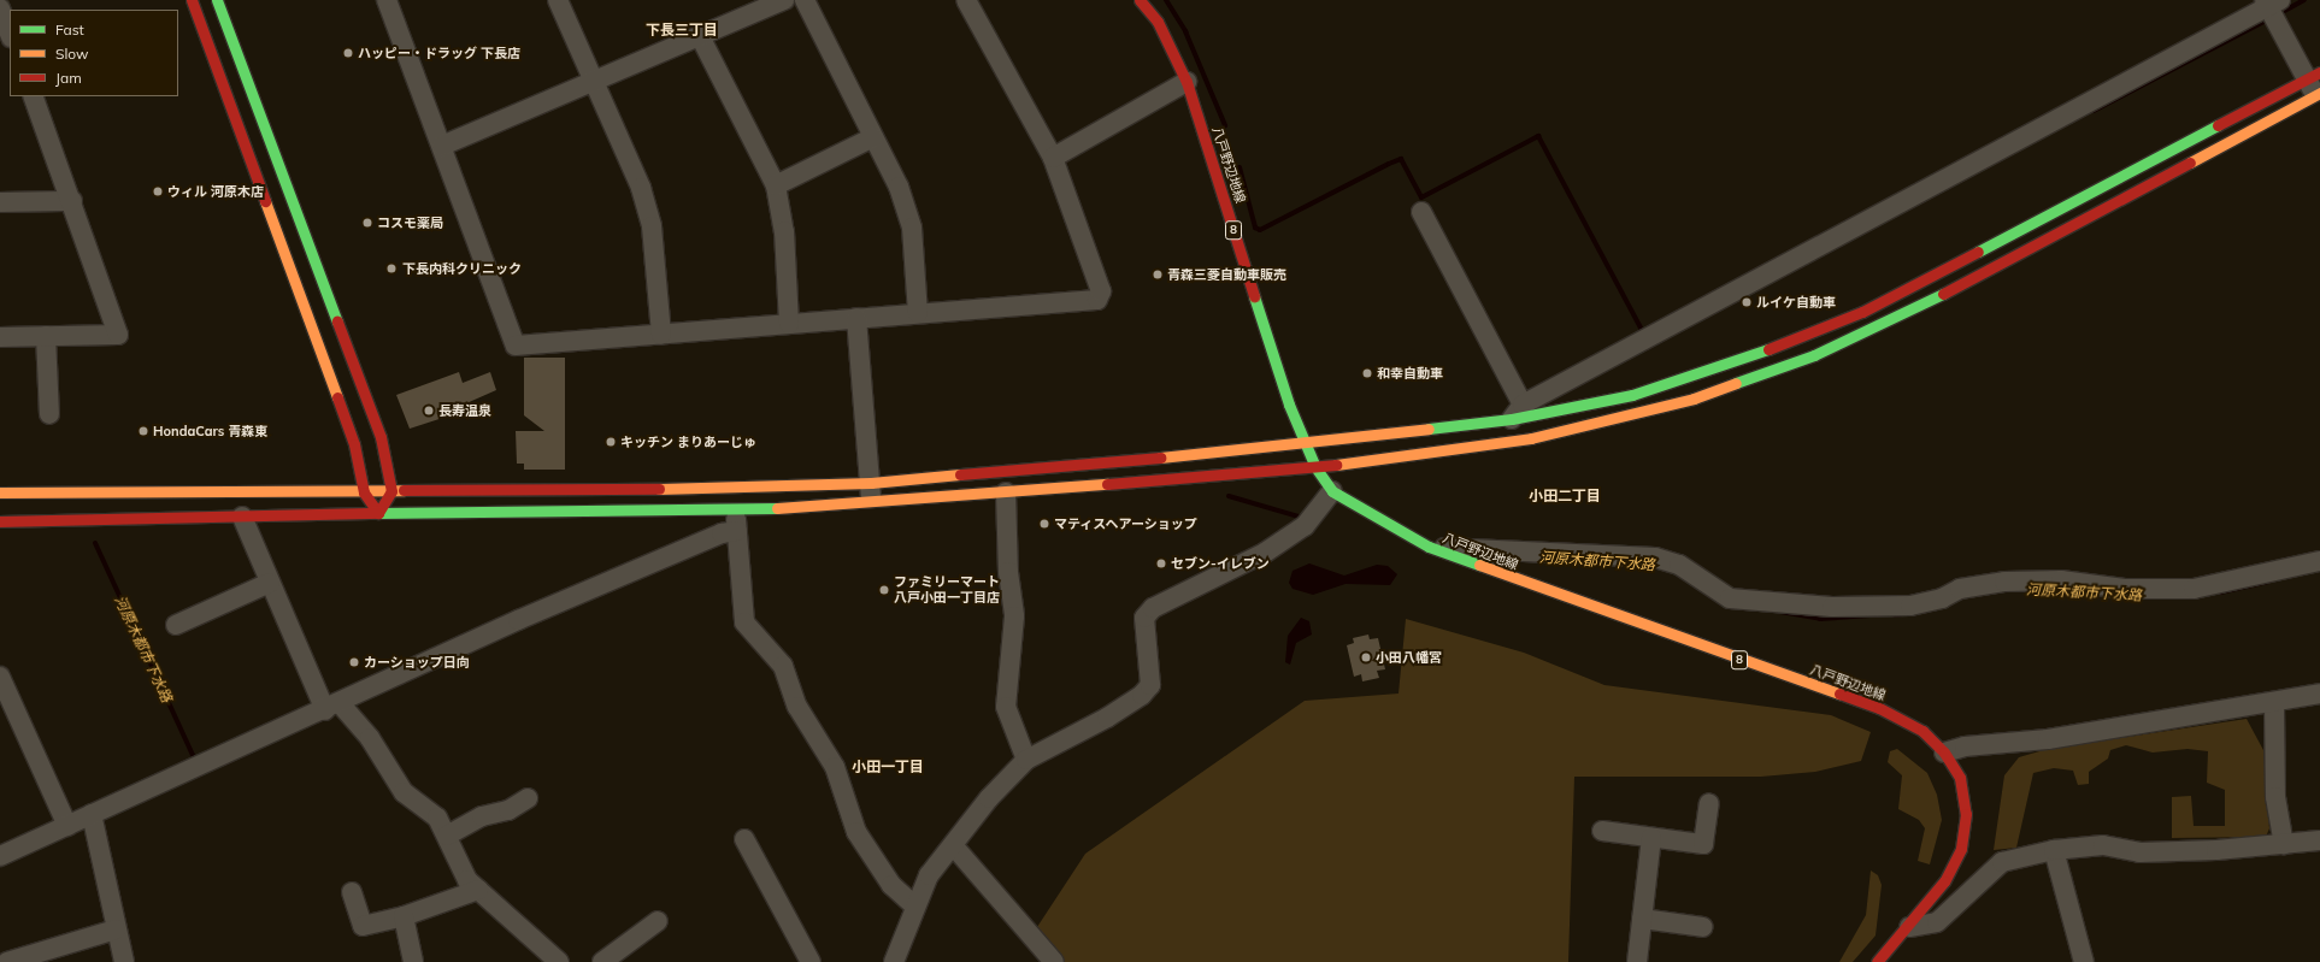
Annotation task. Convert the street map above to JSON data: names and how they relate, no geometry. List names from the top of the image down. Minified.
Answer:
{"streets":{"street":["八戸野辺地線","8"]},"districts":["下長三丁目","小田二丁目","小田一丁目"],"water":["河原木都市下水路"],"places":["ハッピー・ドラッグ 下長店","ウィル 河原木店","コスモ薬局","下長内科クリニック","青森三菱自動車販売","ルイケ自動車","和幸自動車","長寿温泉","HondaCars 青森東","キッチン まりあーじゅ","マティスヘアーショップ","セブン-イレブン","ファミリーマート 八戸小田一丁目店","小田八幡宮","カーショップ日向"],"legend":["Fast","Slow","Jam"]}
